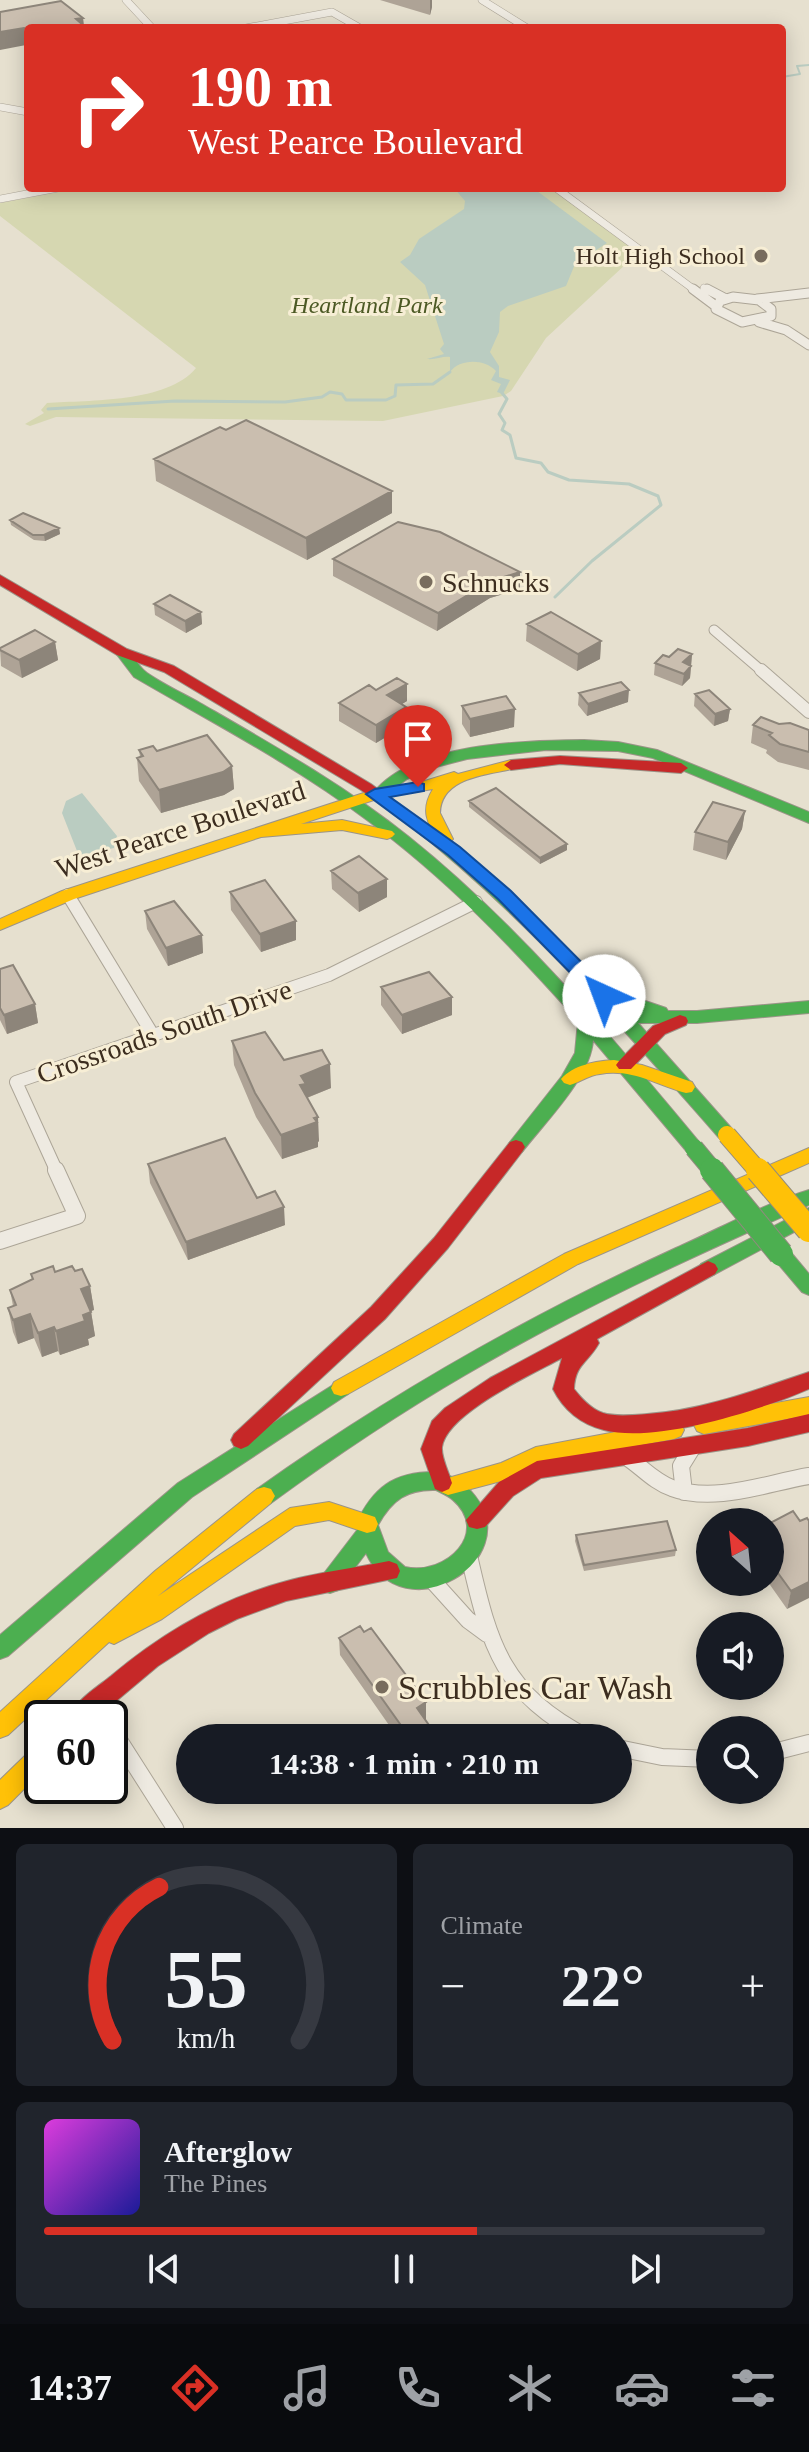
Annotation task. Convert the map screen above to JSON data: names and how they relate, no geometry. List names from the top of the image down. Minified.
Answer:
{"streets":{"main road":["West Pearce Boulevard"],"street":["Crossroads South Drive"]},"parks":["Heartland Park"],"places":["Holt High School","Schnucks","Scrubbles Car Wash"],"north":"top left","page":{"turn":["190 m","West Pearce Boulevard"],"limit":"60","trip":"14:38 · 1 min · 210 m","tile":"Climate","heat":["−","22°","+"],"song":["Afterglow","The Pines"],"tabs":"14:37","gauge":["55","km/h"]}}
